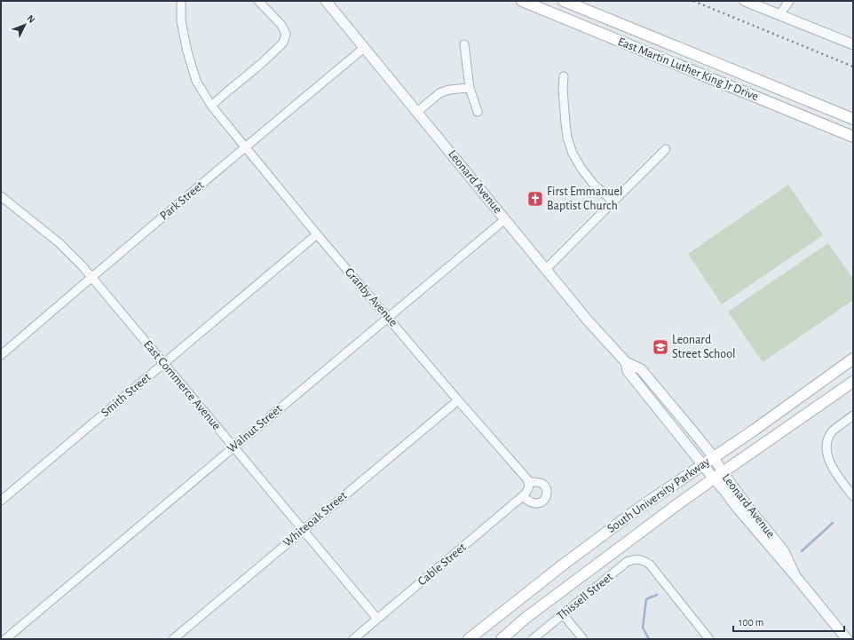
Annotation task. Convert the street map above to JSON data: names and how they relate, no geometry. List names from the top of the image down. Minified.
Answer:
{"streets":{"main road":["East Martin Luther King Jr Drive","South University Parkway"],"street":["Leonard Avenue","Park Street","Granby Avenue","East Commerce Avenue","Smith Street","Walnut Street","Whiteoak Street","Cable Street","Thissell Street"]},"crossings":[["Leonard Avenue","Park Street"],["Leonard Avenue","Walnut Street"],["Leonard Avenue","South University Parkway"],["Park Street","Granby Avenue"],["Park Street","East Commerce Avenue"],["Granby Avenue","Smith Street"],["Granby Avenue","Walnut Street"],["Granby Avenue","Whiteoak Street"],["Granby Avenue","Cable Street"],["East Commerce Avenue","Smith Street"],["East Commerce Avenue","Walnut Street"],["East Commerce Avenue","Whiteoak Street"],["East Commerce Avenue","Cable Street"]],"places":{"church":["First Emmanuel Baptist Church"],"school or university":["Leonard Street School"]},"scale_bar":"100 m","north":"top right"}
